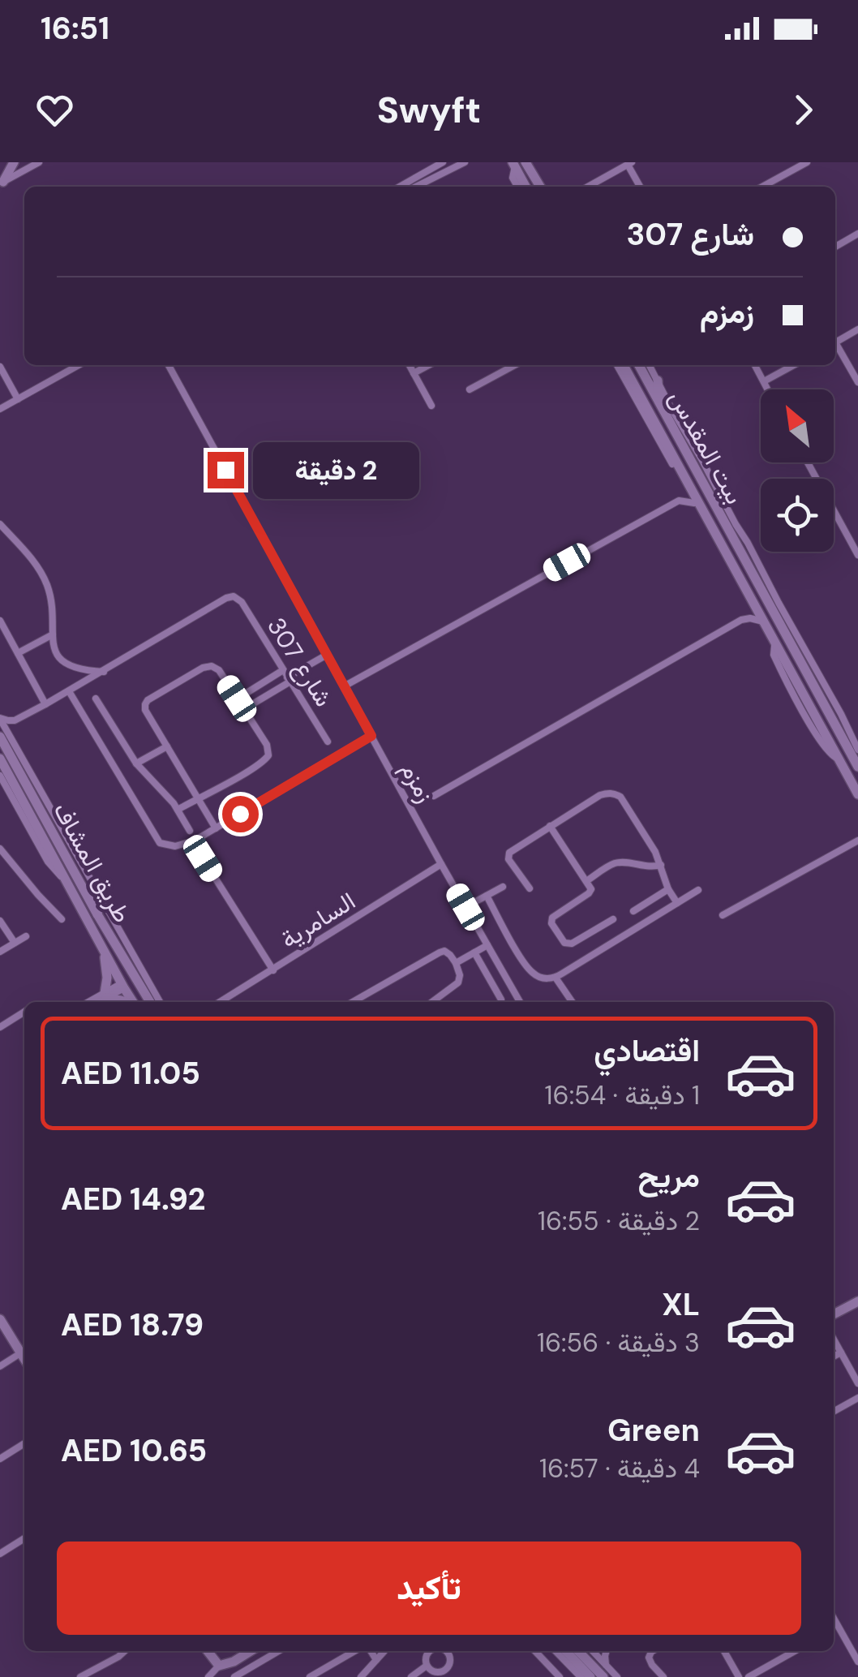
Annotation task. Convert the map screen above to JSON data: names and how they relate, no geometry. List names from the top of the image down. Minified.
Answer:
{"streets":{"street":["بيت المقدس","شارع 307","زمزم","طريق المشاف","السامرية"]},"crossings":[["زمزم","السامرية"]],"north":"top left","page":{"status":"16:51","header":"Swyft","banner":["شارع 307","زمزم"],"bubble":"2 دقيقة","list":[{"name":"اقتصادي","note":"1 دقيقة · 16:54","value":"AED 11.05"},{"name":"مريح","note":"2 دقيقة · 16:55","value":"AED 14.92"},{"name":"XL","note":"3 دقيقة · 16:56","value":"AED 18.79"},{"name":"Green","note":"4 دقيقة · 16:57","value":"AED 10.65"}],"buttons":"تأكيد"}}
